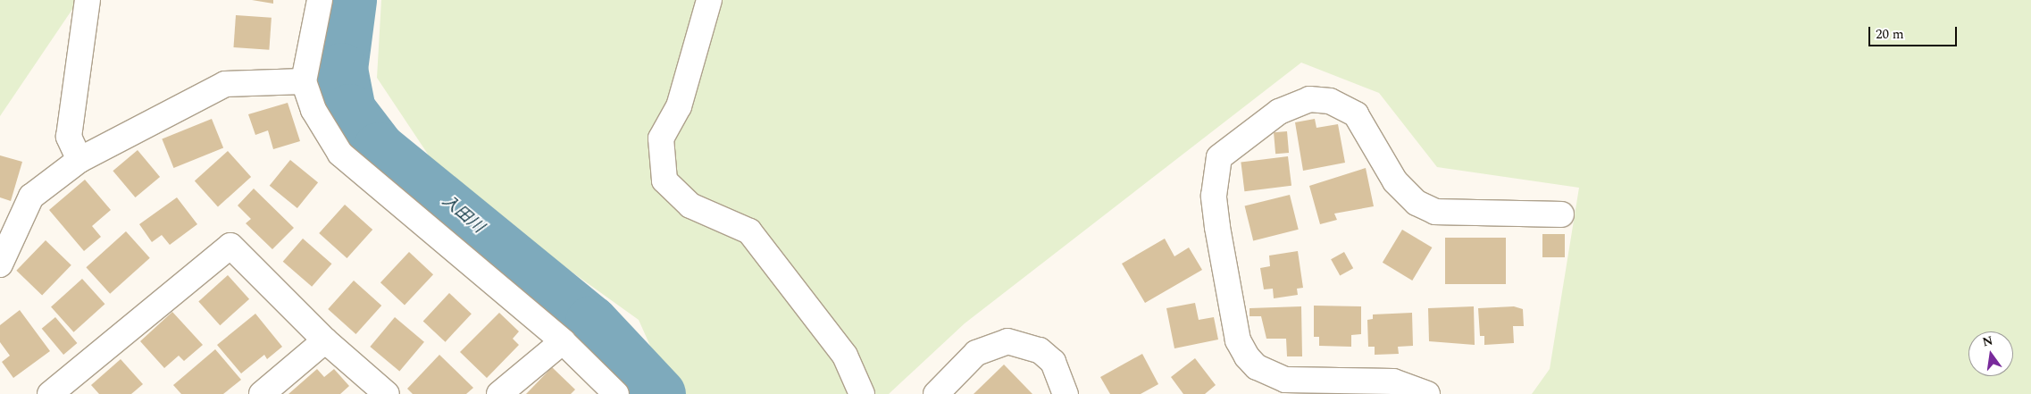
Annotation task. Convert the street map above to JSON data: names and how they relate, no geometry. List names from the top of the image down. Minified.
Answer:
{"water":["入田川"],"scale_bar":"20 m","north":"top"}
